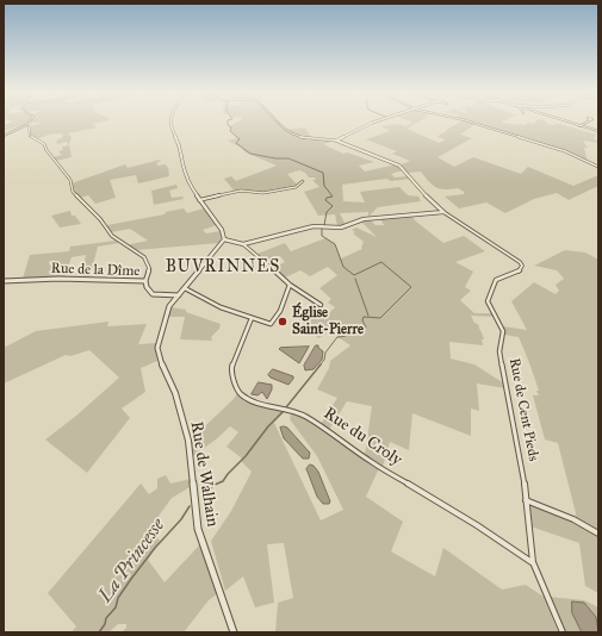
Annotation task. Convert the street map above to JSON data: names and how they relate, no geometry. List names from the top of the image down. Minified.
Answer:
{"streets":{"street":["Rue de la Dîme","Rue de Cent Pieds","Rue du Croly","Rue de Walhain"]},"crossings":[["Rue de la Dîme","Rue de Walhain"],["Rue de Cent Pieds","Rue du Croly"]],"districts":["BUVRINNES"],"water":["La Princesse"],"places":["Église Saint-Pierre"]}
